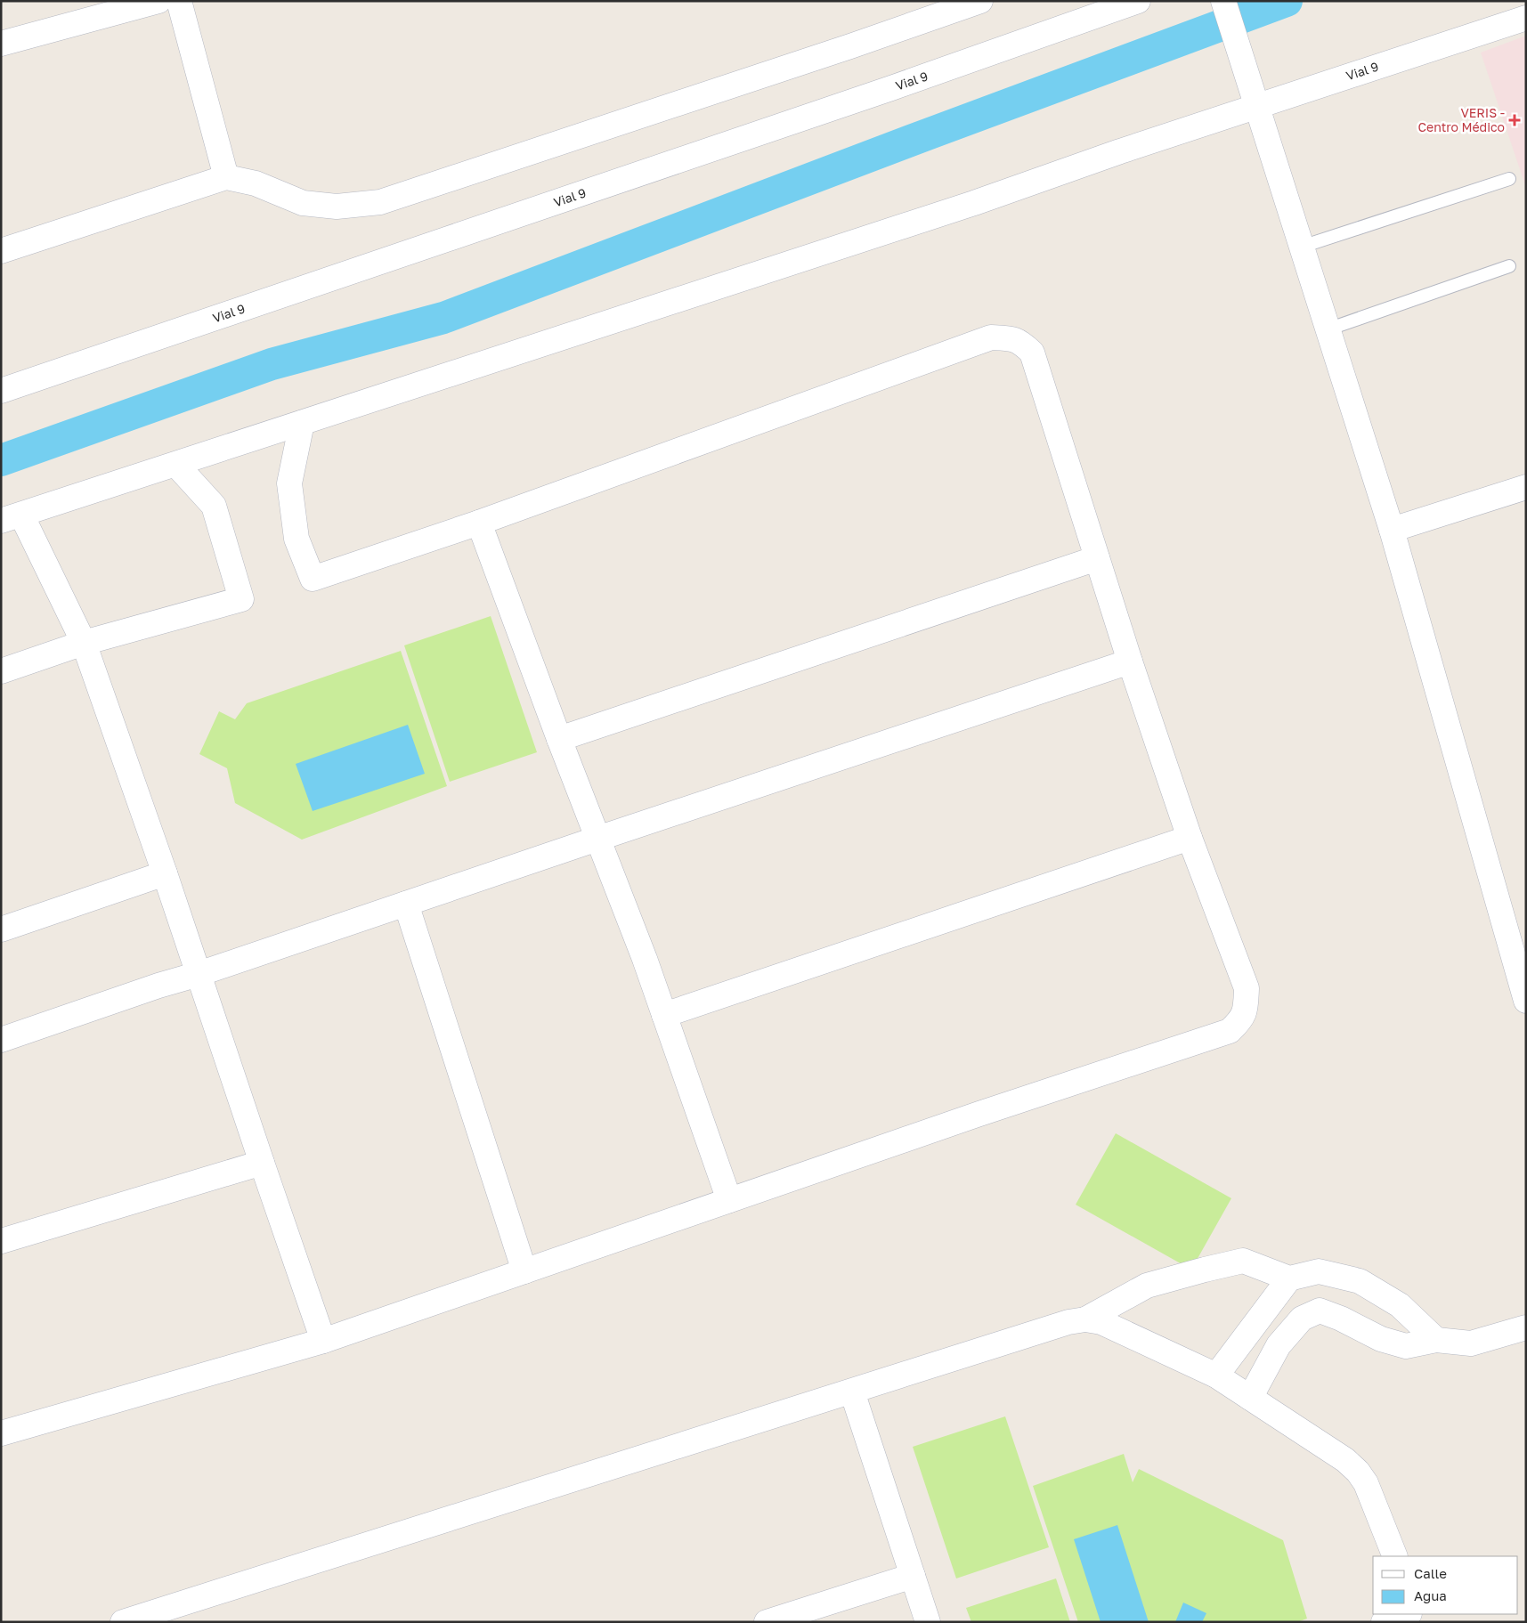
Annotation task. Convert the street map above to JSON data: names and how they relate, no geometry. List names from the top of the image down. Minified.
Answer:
{"streets":{"street":["Vial 9"]},"places":{"health":["VERIS - Centro Médico"]},"legend":["Calle","Agua"]}
